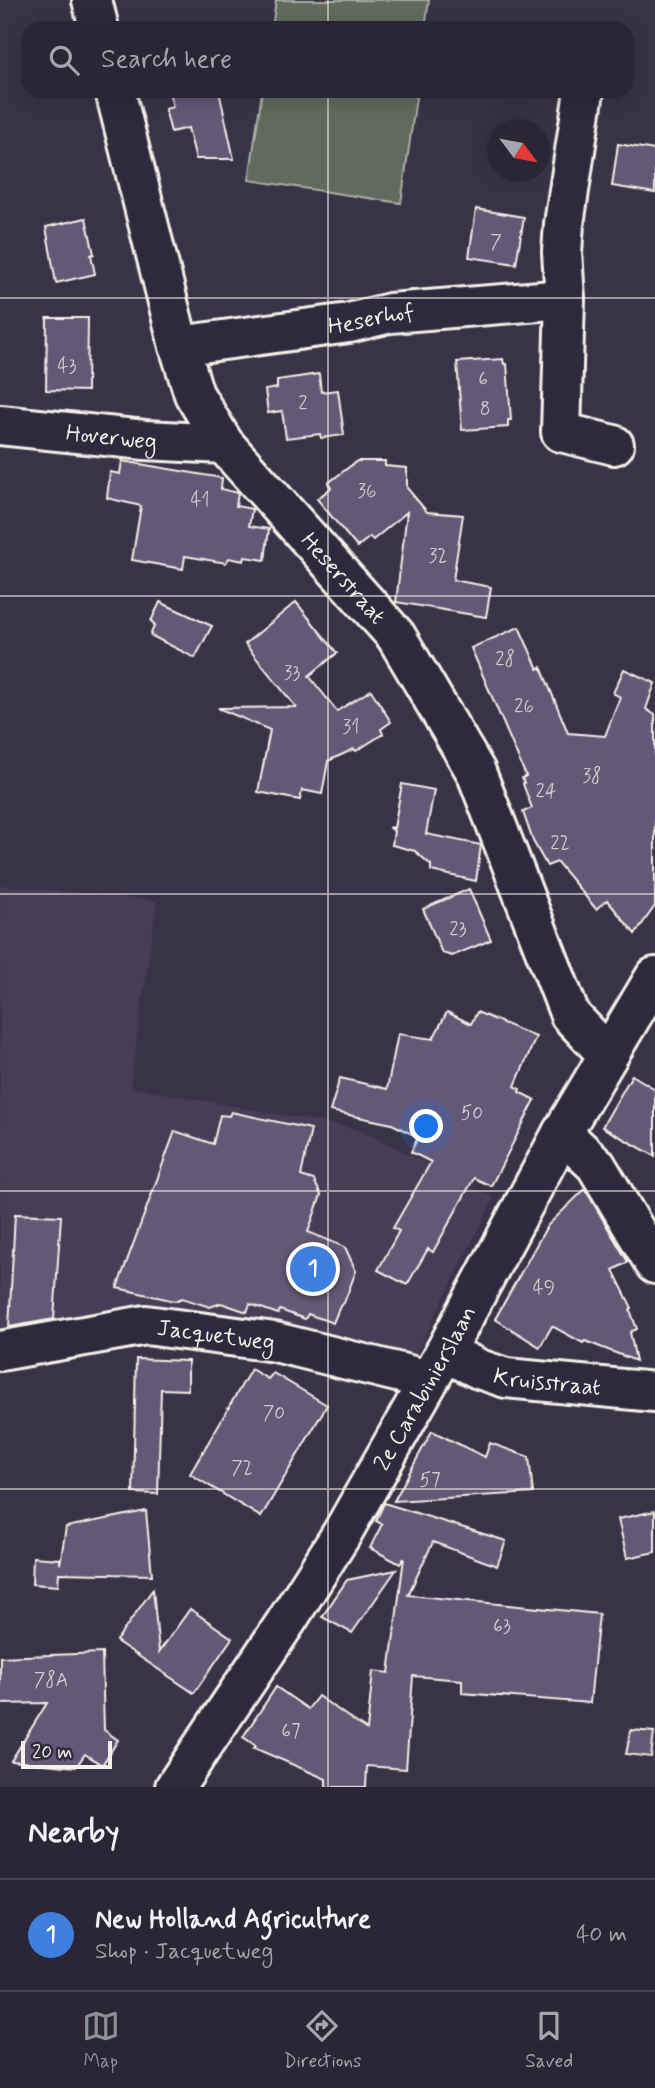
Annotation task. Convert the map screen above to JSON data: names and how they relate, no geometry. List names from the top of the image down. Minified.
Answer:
{"streets":{"street":["Heserhof","Hoverweg","Heserstraat","Jacquetweg","Kruisstraat","2e Carabinierslaan"]},"crossings":[["Heserhof","Heserstraat"],["Hoverweg","Heserstraat"],["Heserstraat","2e Carabinierslaan"],["Jacquetweg","Kruisstraat"],["Jacquetweg","2e Carabinierslaan"],["Kruisstraat","2e Carabinierslaan"]],"house_numbers":["7","43","6","2","8","36","41","32","28","33","26","31","38","24","22","23","50","49","70","72","57","63","78A","67"],"scale_bar":"20 m","north":"bottom right","page":{"search":"Search here","pins":"1","scale":"20 m","heading":"Nearby","list":[{"mark":"1","name":"New Holland Agriculture","note":"Shop · Jacquetweg","value":"40 m"}],"nav":["Map","Directions","Saved"]}}
